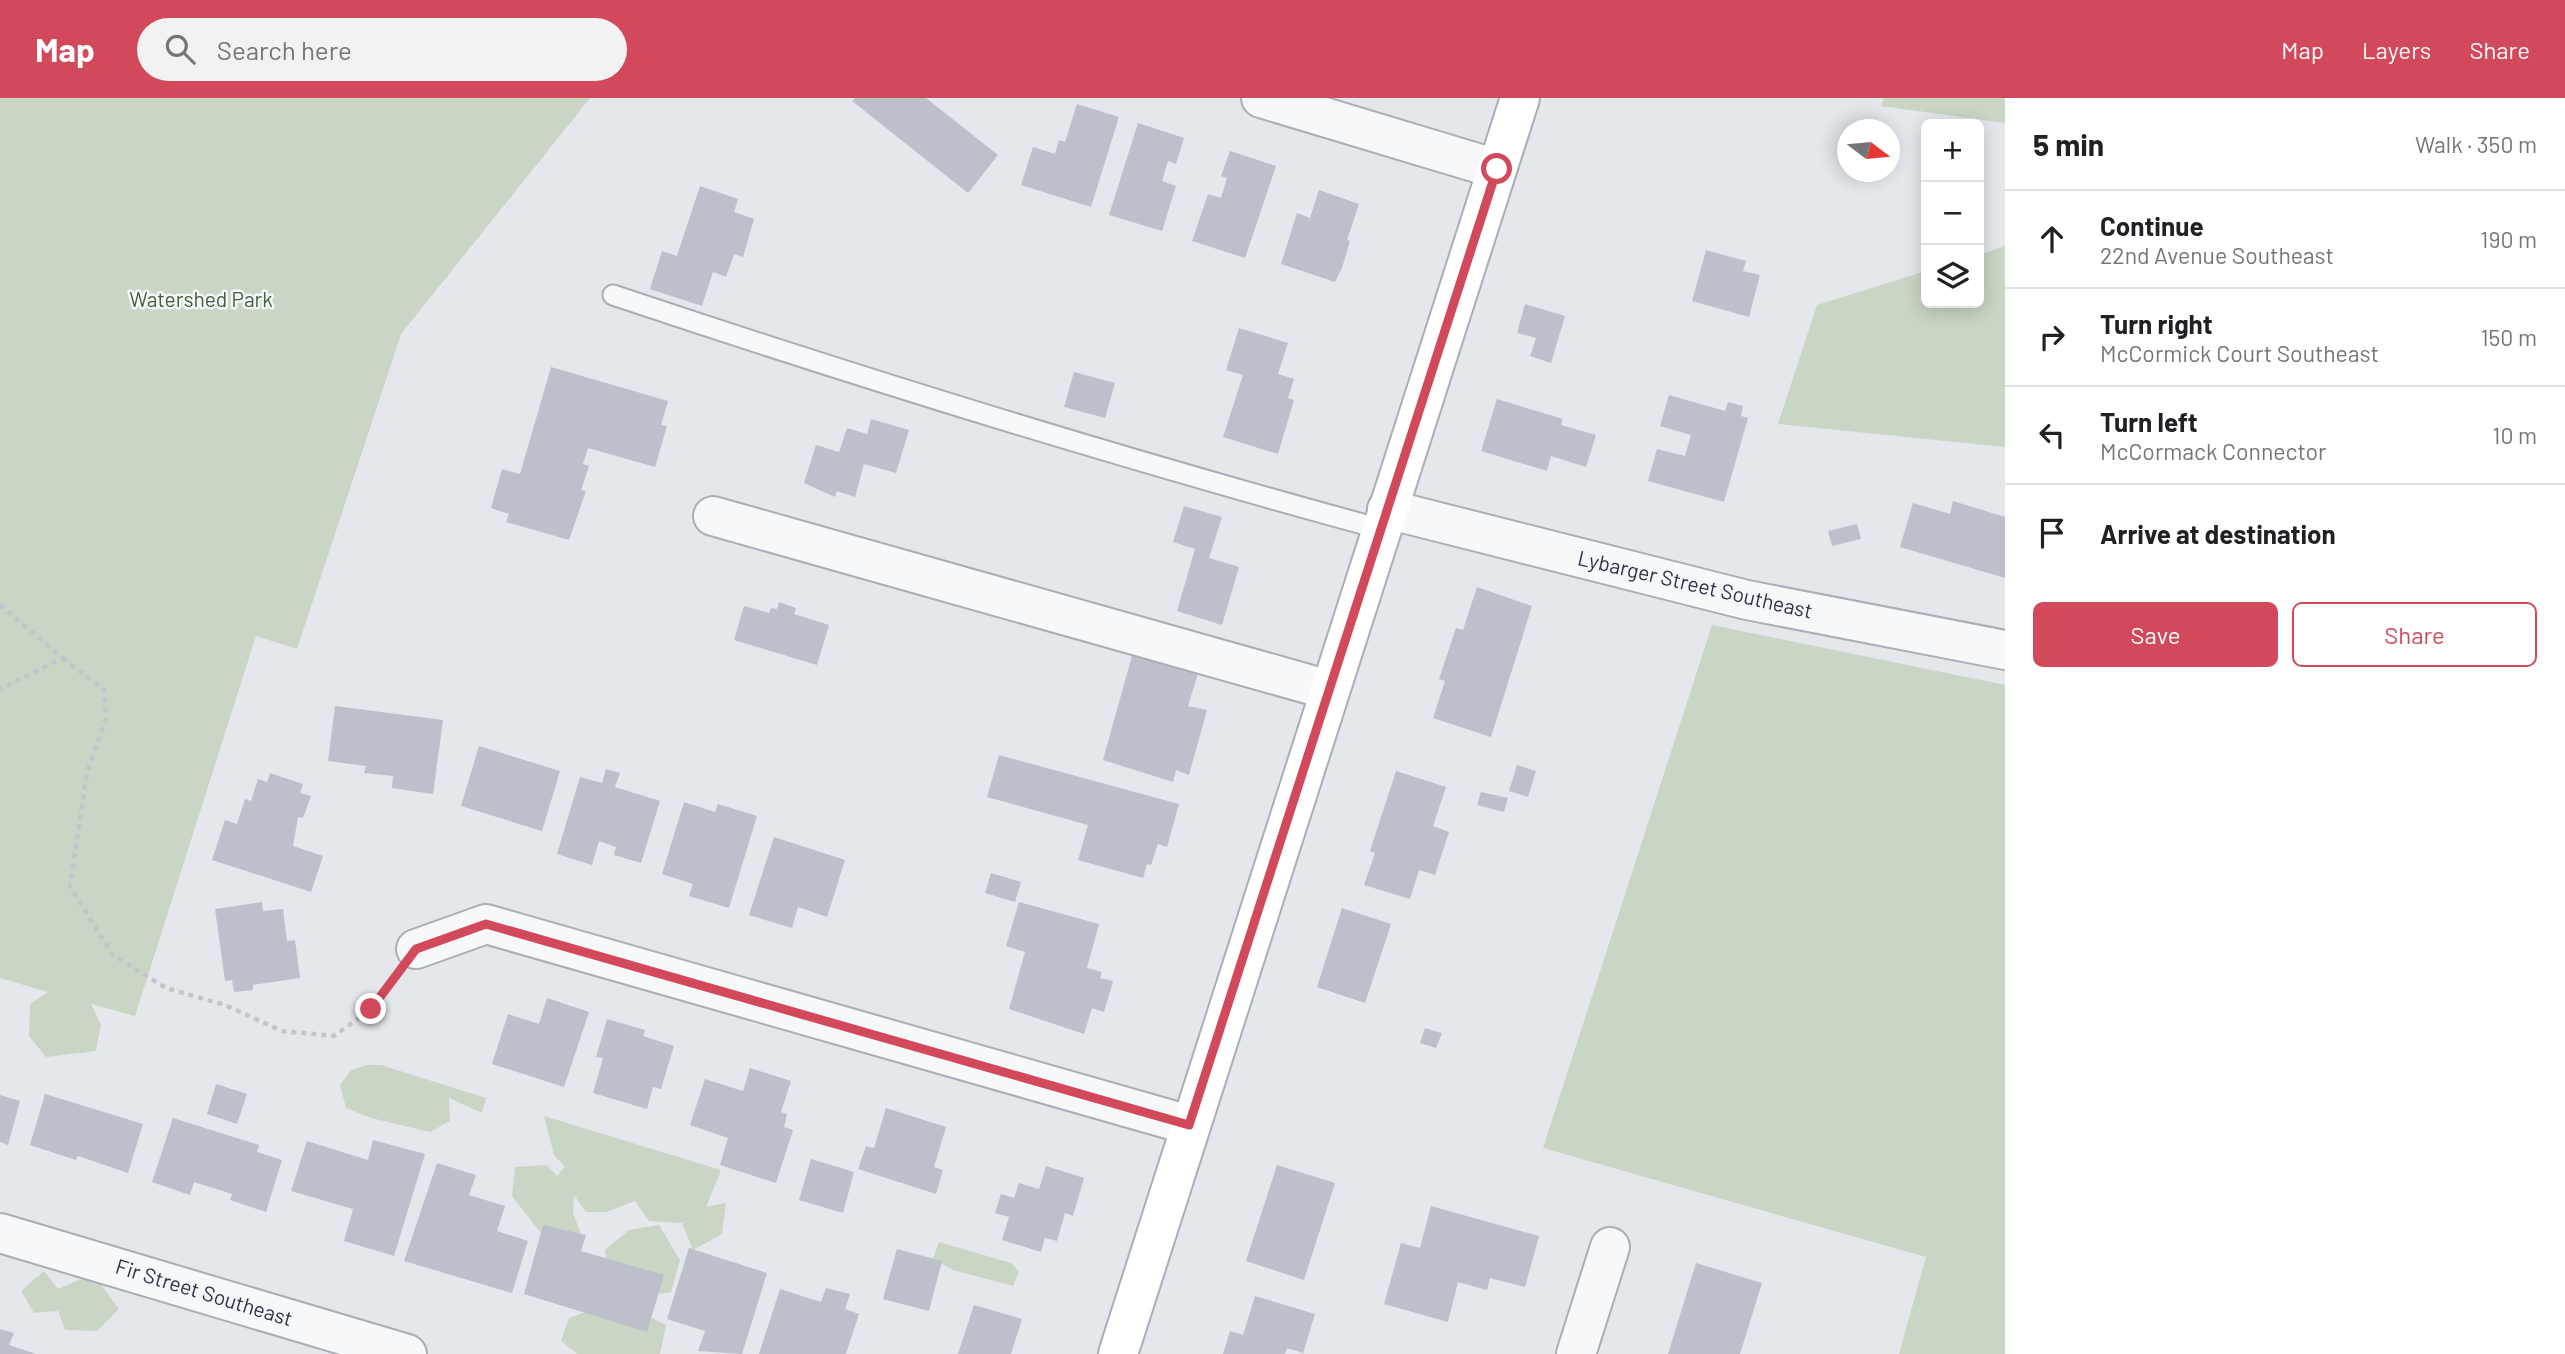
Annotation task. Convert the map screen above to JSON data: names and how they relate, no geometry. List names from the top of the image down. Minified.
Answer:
{"streets":{"street":["Lybarger Street Southeast","Fir Street Southeast"]},"parks":["Watershed Park"],"north":"right","page":{"header":"Map","search":"Search here","nav":["Map","Layers","Share"],"heading":["5 min","Walk · 350 m"],"map_buttons":["+","−"],"list":[["Continue","22nd Avenue Southeast","190 m"],["Turn right","McCormick Court Southeast","150 m"],["Turn left","McCormack Connector","10 m"],"Arrive at destination"],"buttons":["Save","Share"]}}
